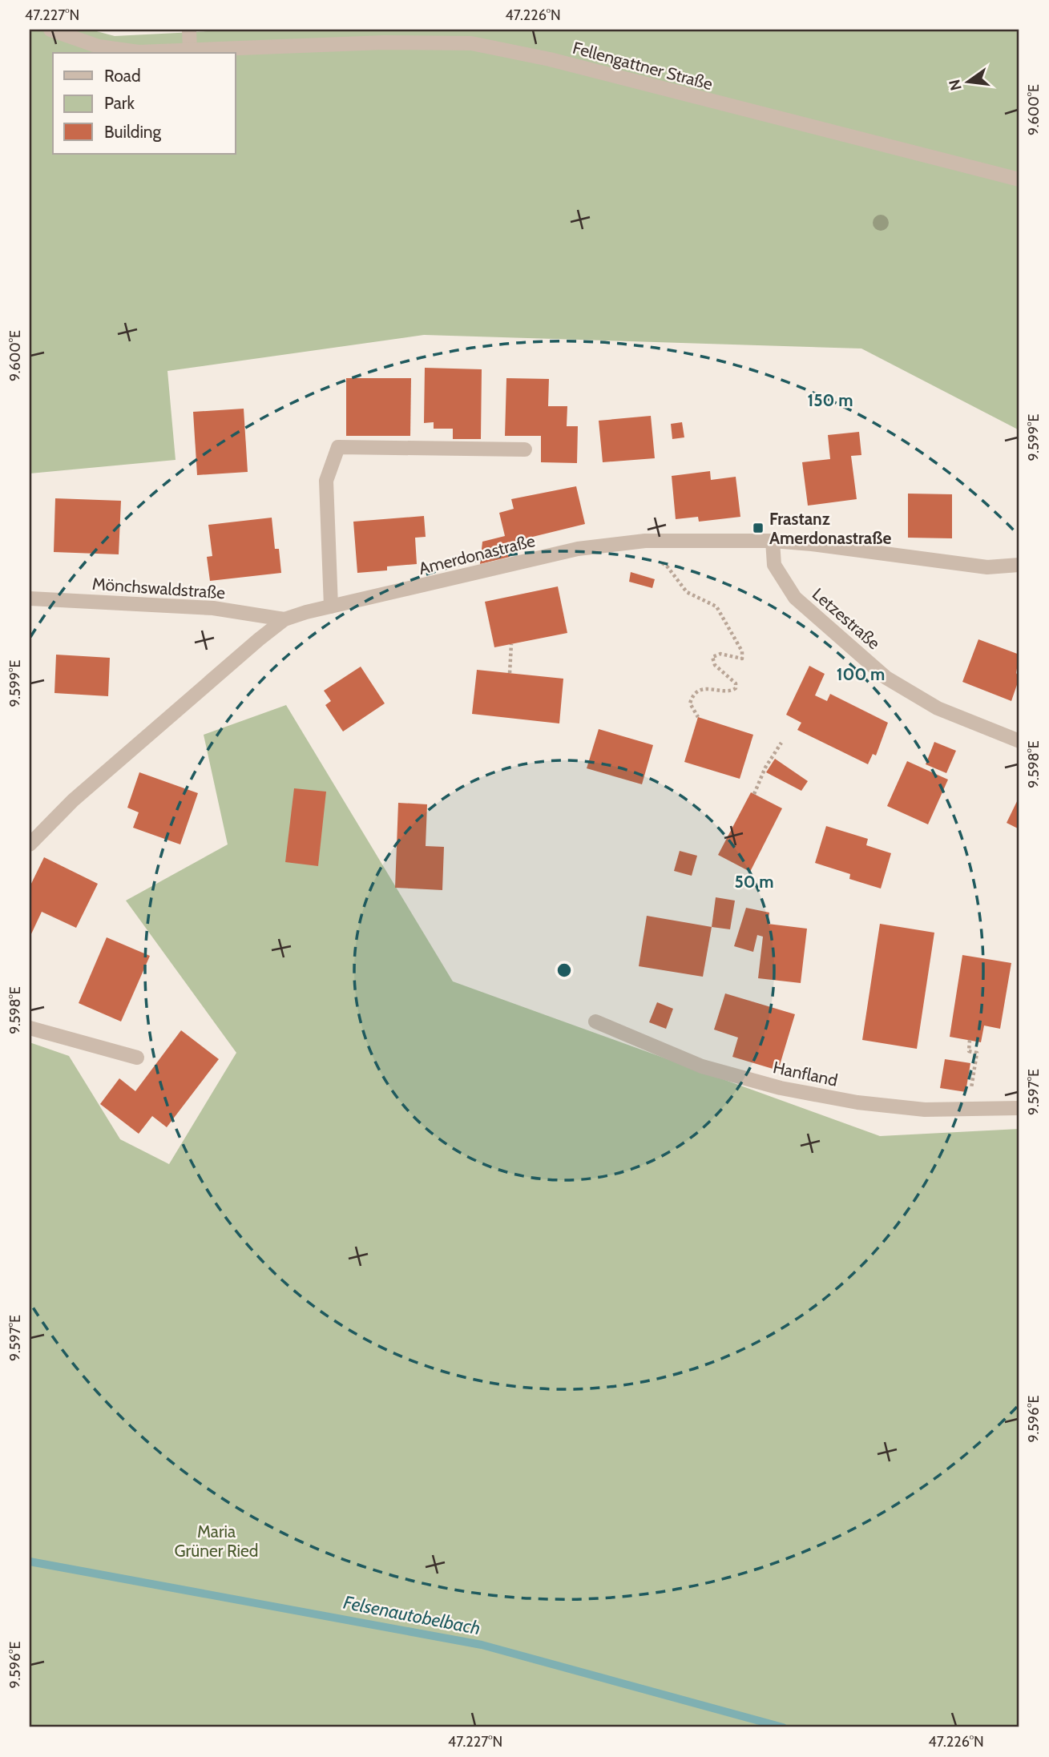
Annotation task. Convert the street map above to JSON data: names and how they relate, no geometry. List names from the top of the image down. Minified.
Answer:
{"streets":{"street":["Fellengattner Straße","Amerdonastraße","Mönchswaldstraße","Letzestraße","Hanfland"]},"crossings":[["Amerdonastraße","Mönchswaldstraße"],["Amerdonastraße","Letzestraße"]],"water":["Felsenautobelbach"],"parks":["Maria Grüner Ried"],"places":{"transit":["Frastanz Amerdonastraße"]},"legend":["Road","Park","Building"],"north":"left","coordinates":["47.227°N","47.226°N","9.600°E","9.599°E","9.598°E","9.597°E","9.596°E"],"rings":["150 m","100 m","50 m"]}
